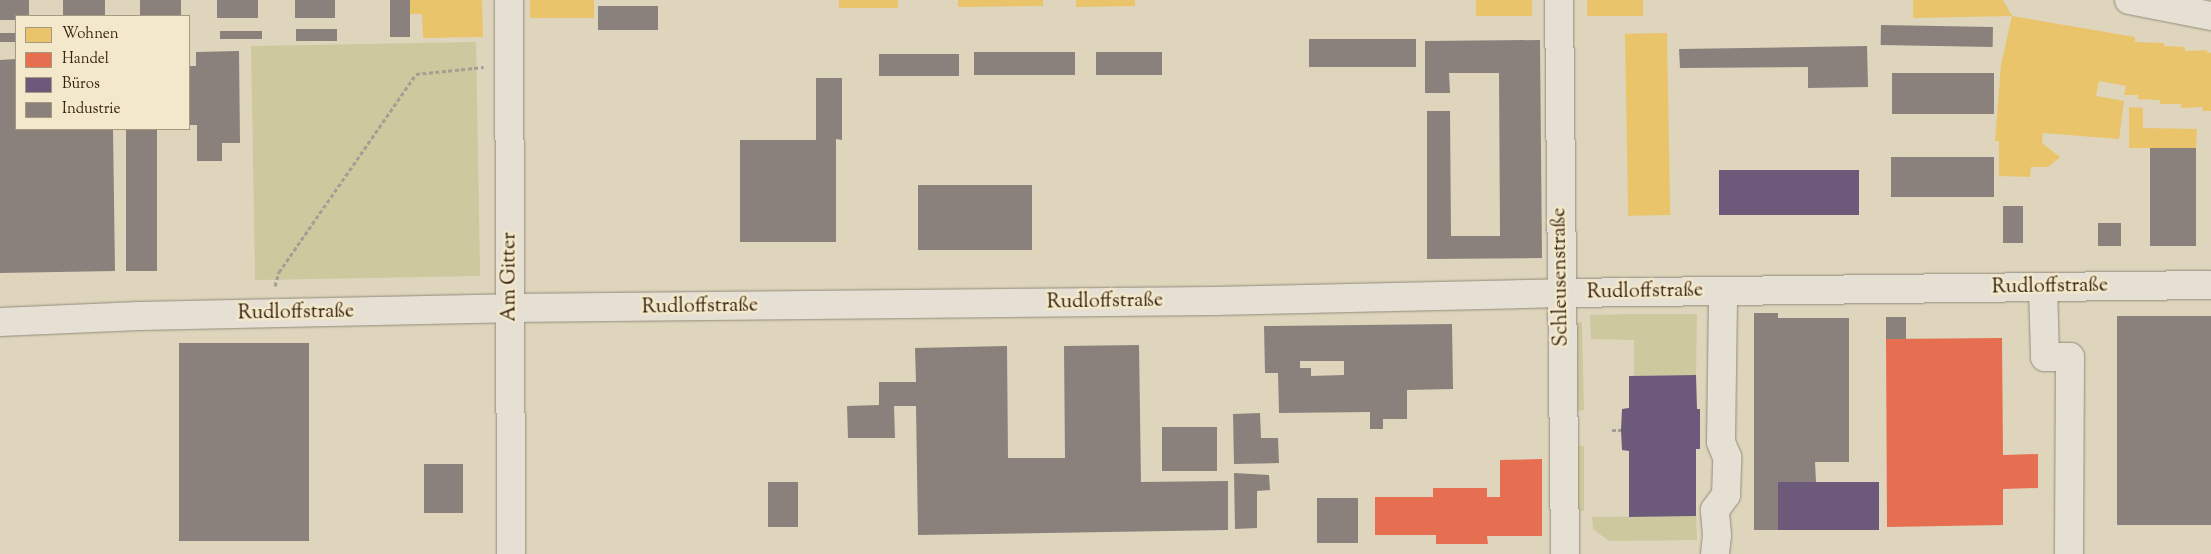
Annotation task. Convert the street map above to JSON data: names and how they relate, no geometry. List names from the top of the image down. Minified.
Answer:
{"streets":{"street":["Am Gitter","Schleusenstraße","Rudloffstraße"]},"crossings":[["Am Gitter","Rudloffstraße"],["Schleusenstraße","Rudloffstraße"]],"legend":["Wohnen","Handel","Büros","Industrie"]}
